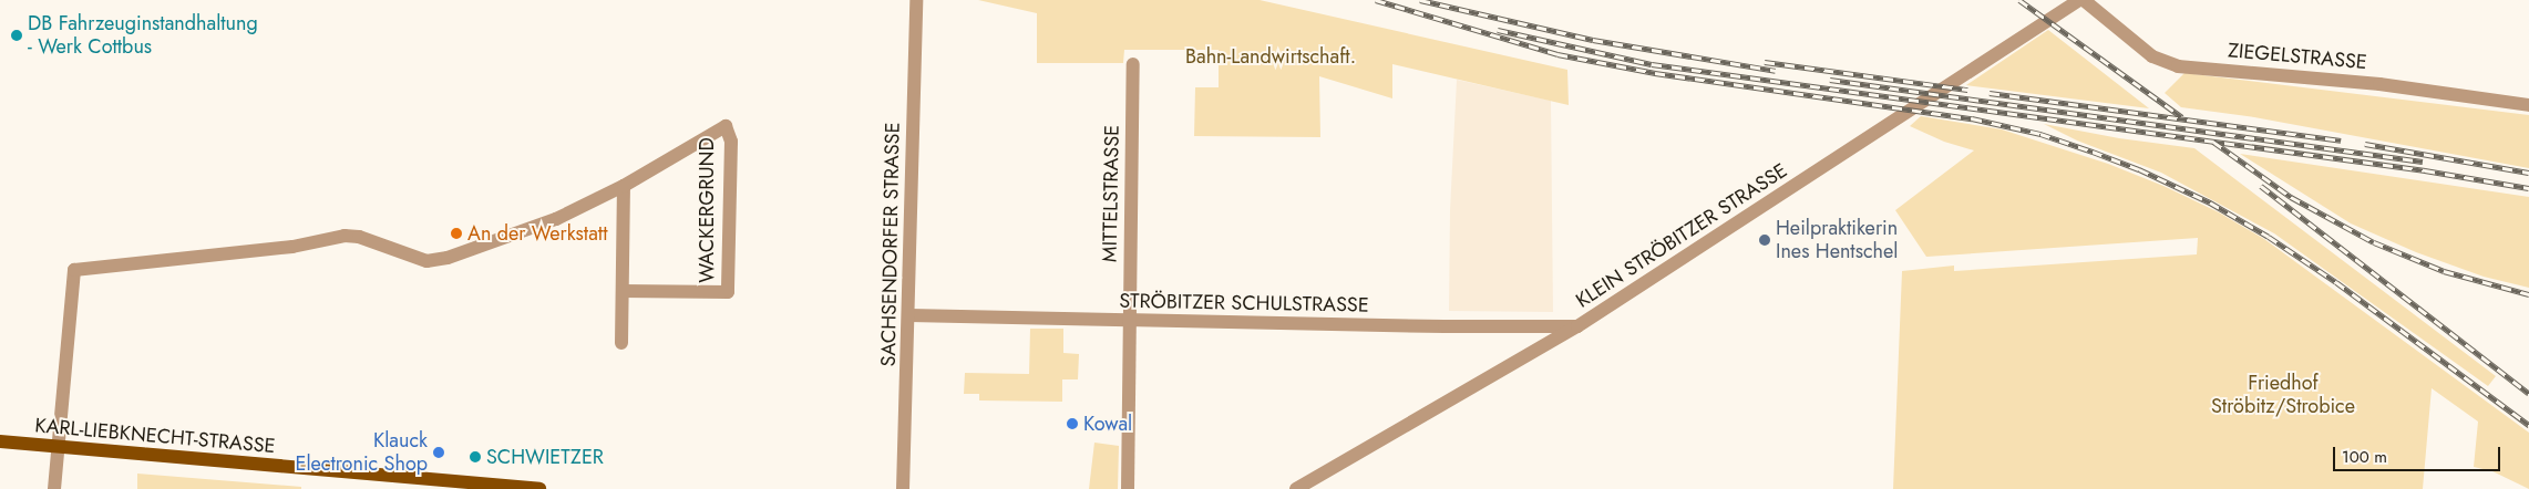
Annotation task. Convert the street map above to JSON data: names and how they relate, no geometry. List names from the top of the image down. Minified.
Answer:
{"streets":{"main road":["KARL-LIEBKNECHT-STRASSE"],"street":["ZIEGELSTRASSE","MITTELSTRASSE","WACKERGRUND","KLEIN STRÖBITZER STRASSE","SACHSENDORFER STRASSE","STRÖBITZER SCHULSTRASSE"]},"crossings":[["MITTELSTRASSE","STRÖBITZER SCHULSTRASSE"],["KLEIN STRÖBITZER STRASSE","STRÖBITZER SCHULSTRASSE"],["SACHSENDORFER STRASSE","STRÖBITZER SCHULSTRASSE"]],"parks":["Bahn-Landwirtschaft.","Friedhof Ströbitz/Strobice"],"places":["DB Fahrzeuginstandhaltung - Werk Cottbus","An der Werkstatt","Heilpraktikerin Ines Hentschel","Kowal","Klauck Electronic Shop","SCHWIETZER"],"scale_bar":"100 m"}
